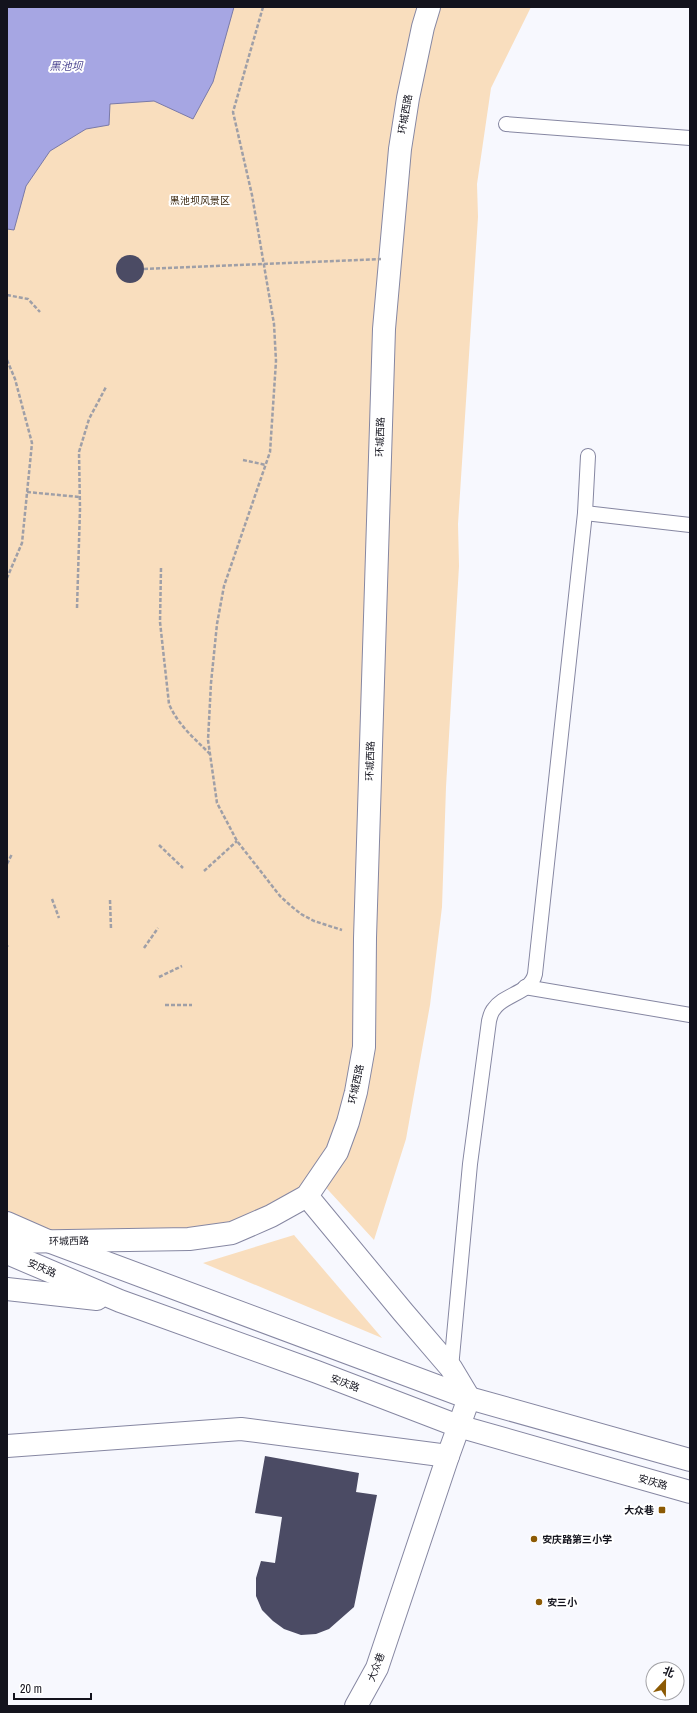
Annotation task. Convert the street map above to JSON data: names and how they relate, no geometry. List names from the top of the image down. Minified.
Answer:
{"streets":{"street":["环城西路","安庆路","大众巷"]},"crossings":[["安庆路","大众巷"]],"water":["黑池坝"],"parks":["黑池坝风景区"],"places":{"transit":["大众巷"],"other":["安庆路第三小学","安三小"]},"scale_bar":"20 m","north":"top"}
